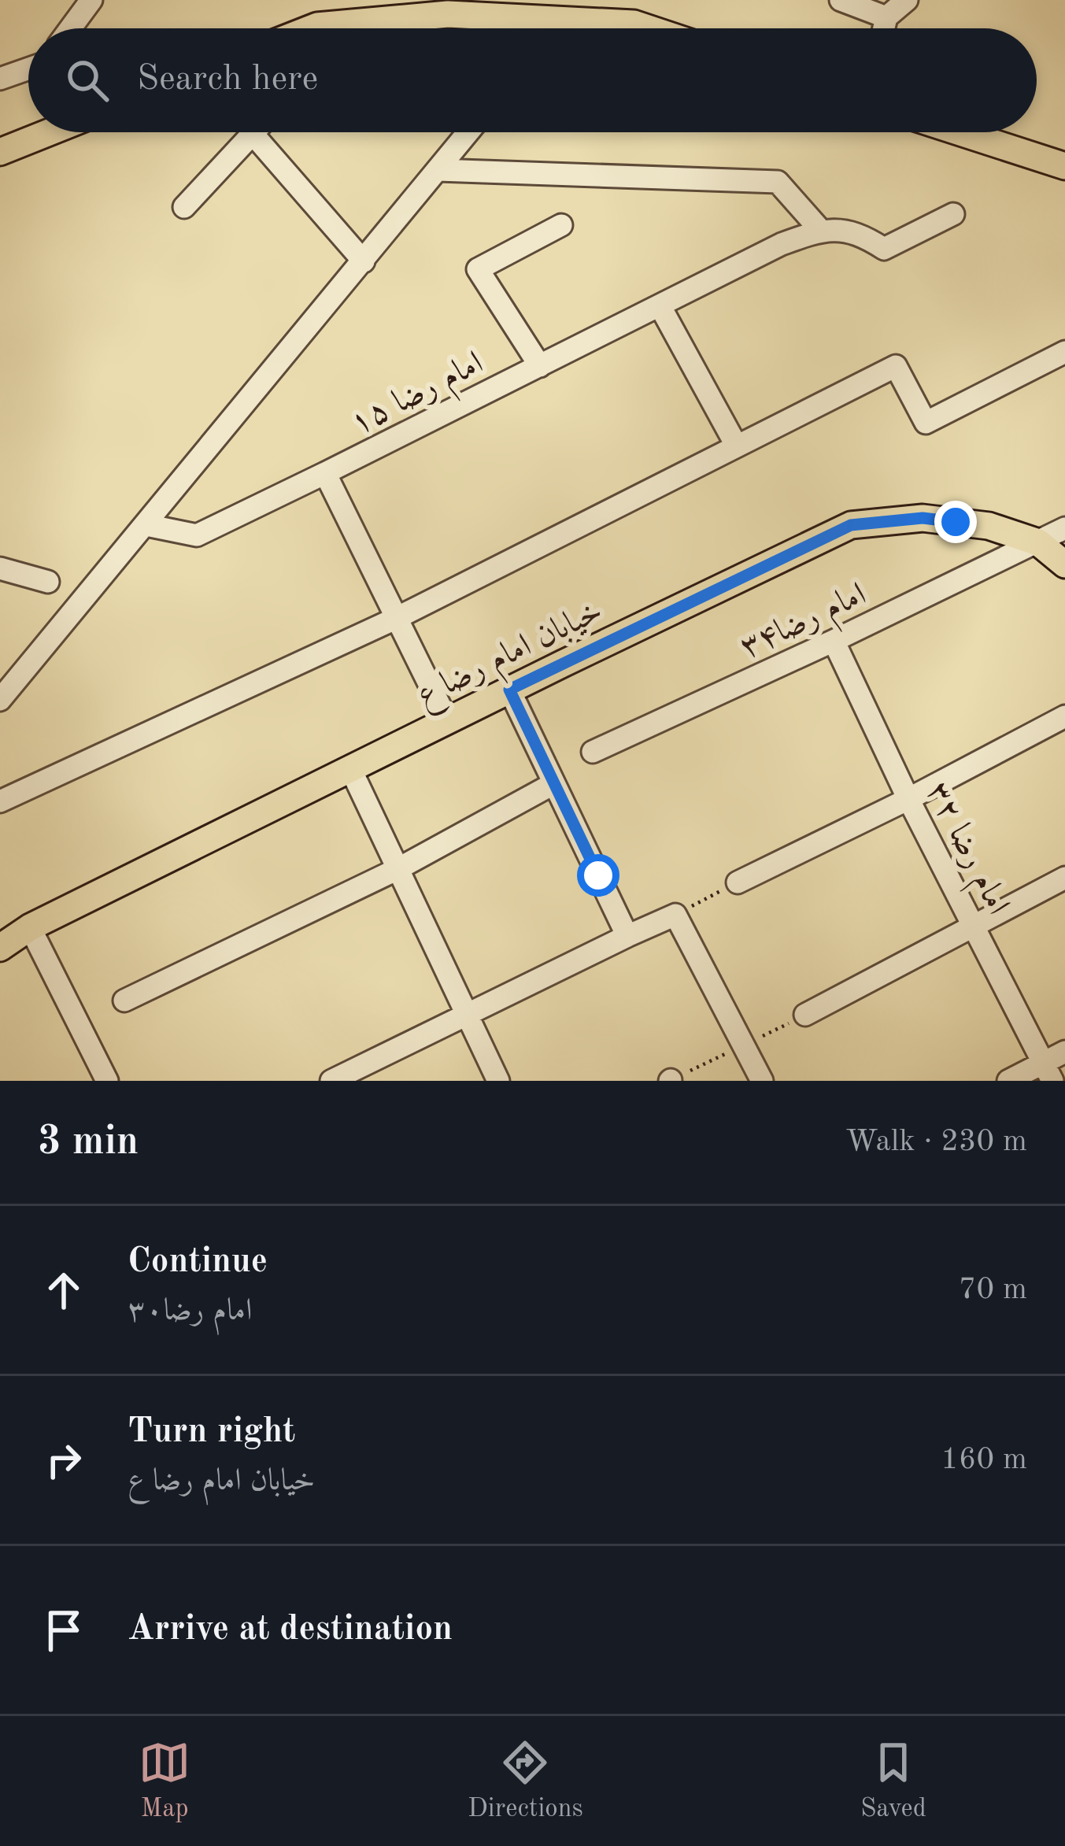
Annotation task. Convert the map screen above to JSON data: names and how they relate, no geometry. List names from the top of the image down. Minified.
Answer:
{"streets":{"main road":["خیابان امام رضا ع"],"street":["۱۵ امام رضا","امام رضا۳۴","امام رضا ۳۲"]},"crossings":[["۱۵ امام رضا","خیابان امام رضا ع"],["امام رضا۳۴","خیابان امام رضا ع"],["امام رضا۳۴","امام رضا ۳۲"]],"page":{"search":"Search here","heading":["3 min","Walk · 230 m"],"list":[["Continue","امام رضا۳۰","70 m"],["Turn right","خیابان امام رضا ع","160 m"],"Arrive at destination"],"nav":["Map","Directions","Saved"]}}
